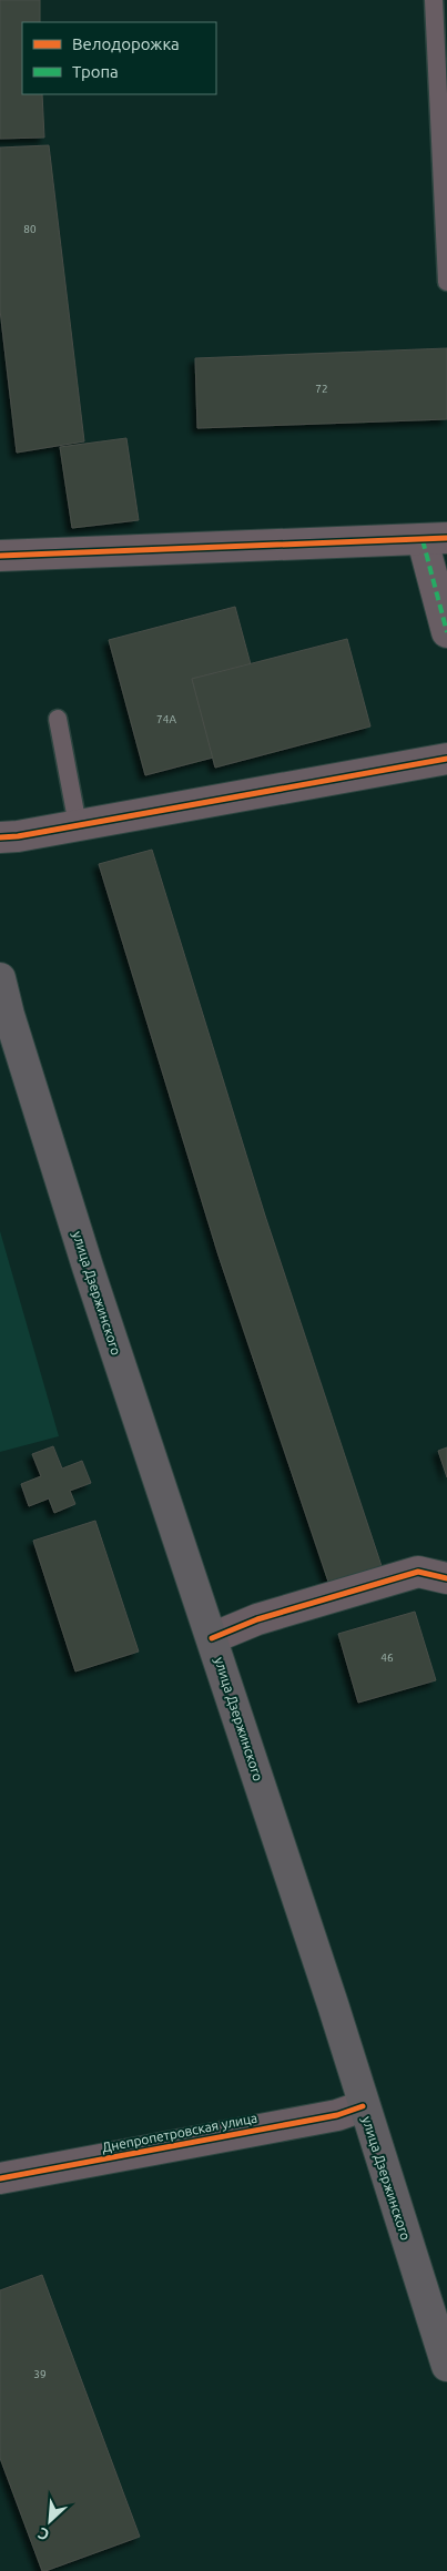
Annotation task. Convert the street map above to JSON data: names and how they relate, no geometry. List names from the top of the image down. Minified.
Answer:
{"streets":{"main road":["улица Дзержинского"],"street":["Днепропетровская улица"]},"crossings":[["улица Дзержинского","Днепропетровская улица"]],"house_numbers":["80","72","74А","46","39"],"legend":["Велодорожка","Тропа"],"north":"bottom left"}
